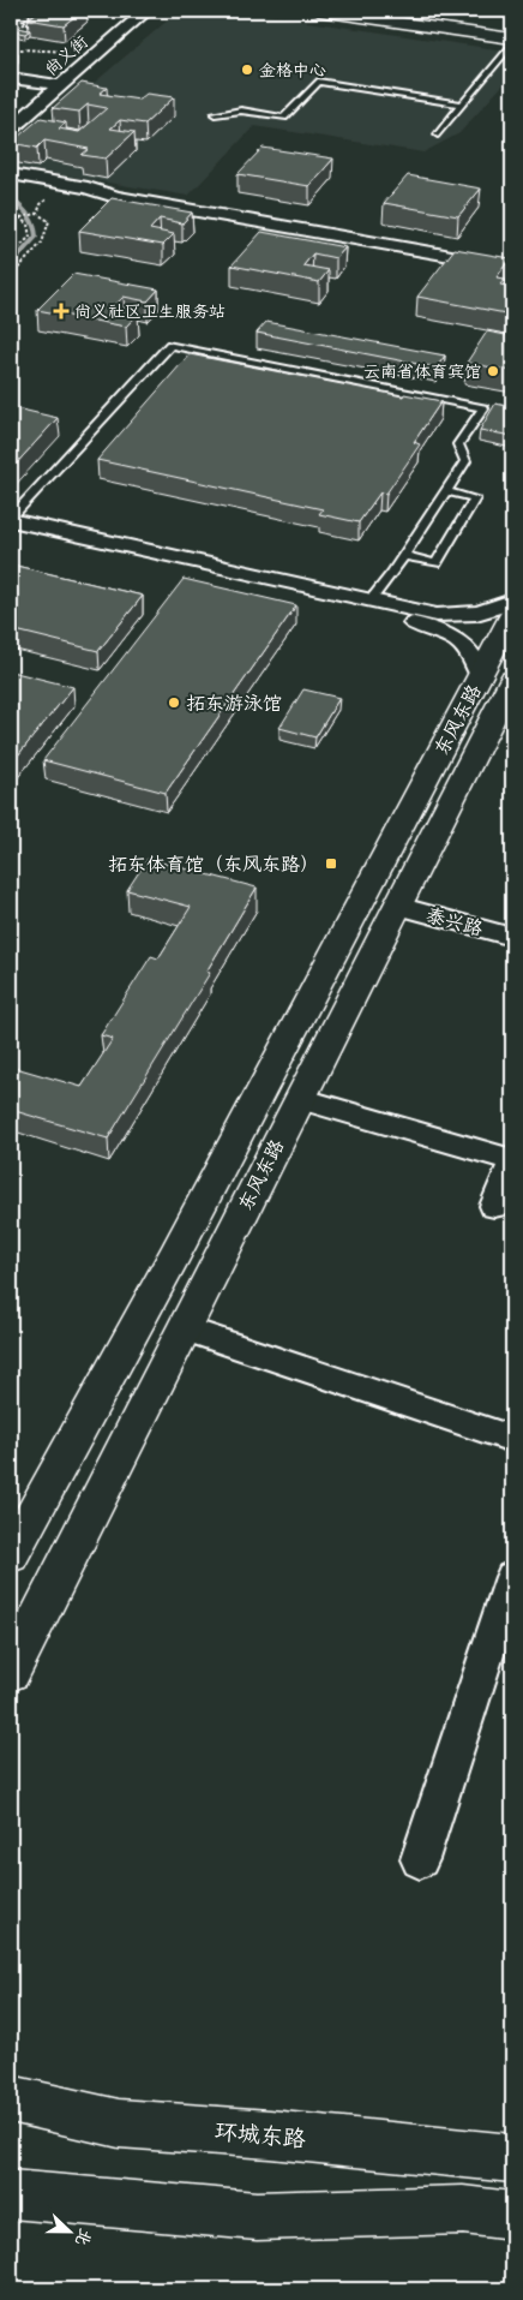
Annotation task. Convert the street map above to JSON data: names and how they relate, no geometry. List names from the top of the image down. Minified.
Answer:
{"streets":{"main road":["东风东路","环城东路"],"street":["尚义街","泰兴路"]},"crossings":[["东风东路","泰兴路"]],"places":{"other":["金格中心","云南省体育宾馆","拓东游泳馆"],"health":["尚义社区卫生服务站"],"transit":["拓东体育馆（东风东路）"]},"north":"right"}
